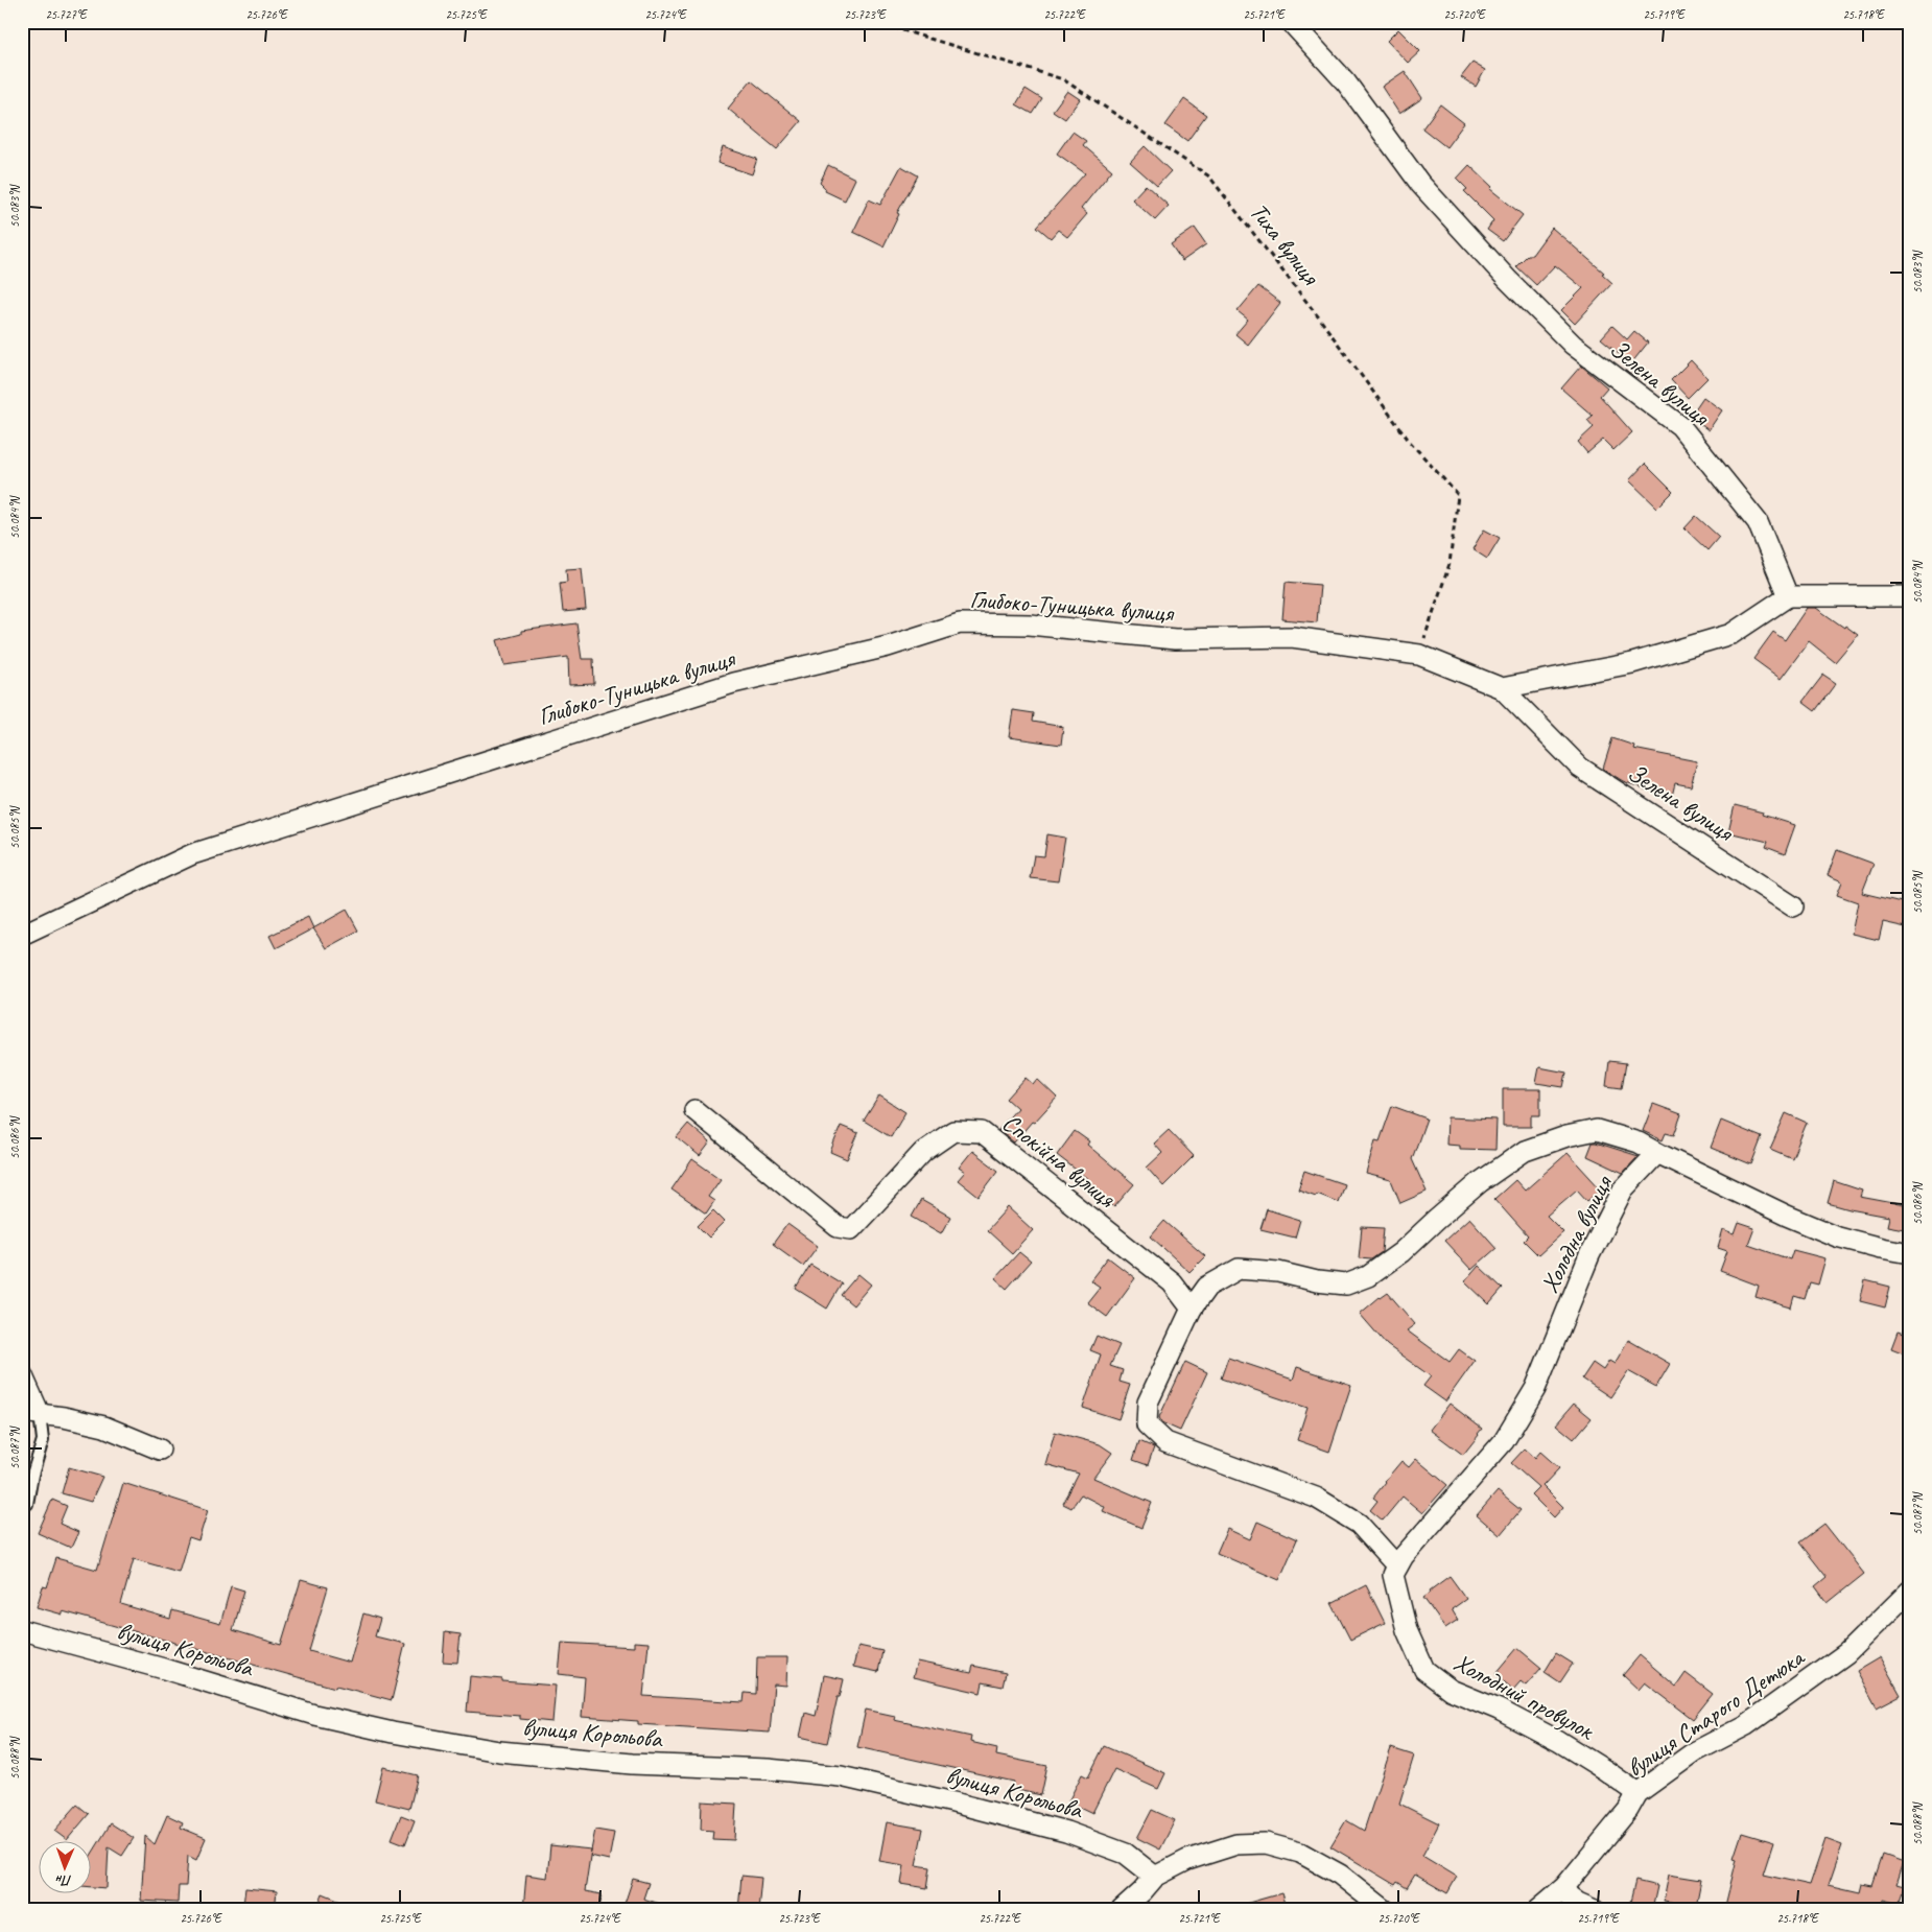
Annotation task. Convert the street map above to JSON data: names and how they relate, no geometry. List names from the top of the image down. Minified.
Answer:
{"streets":{"street":["Зелена вулиця","Глибоко-Туницька вулиця","Спокійна вулиця","Холодна вулиця","вулиця Корольова","Холодний провулок","вулиця Старого Детюка"],"path":["Тиха вулиця"]},"crossings":[["Тиха вулиця","Зелена вулиця"],["Зелена вулиця","Глибоко-Туницька вулиця"],["Холодна вулиця","Холодний провулок"],["Холодний провулок","вулиця Старого Детюка"]],"north":"bottom","coordinates":["25.727°E","25.726°E","25.725°E","25.724°E","25.723°E","25.722°E","25.721°E","25.720°E","25.719°E","25.718°E","50.083°N","50.084°N","50.085°N","50.086°N","50.087°N","50.088°N"]}
